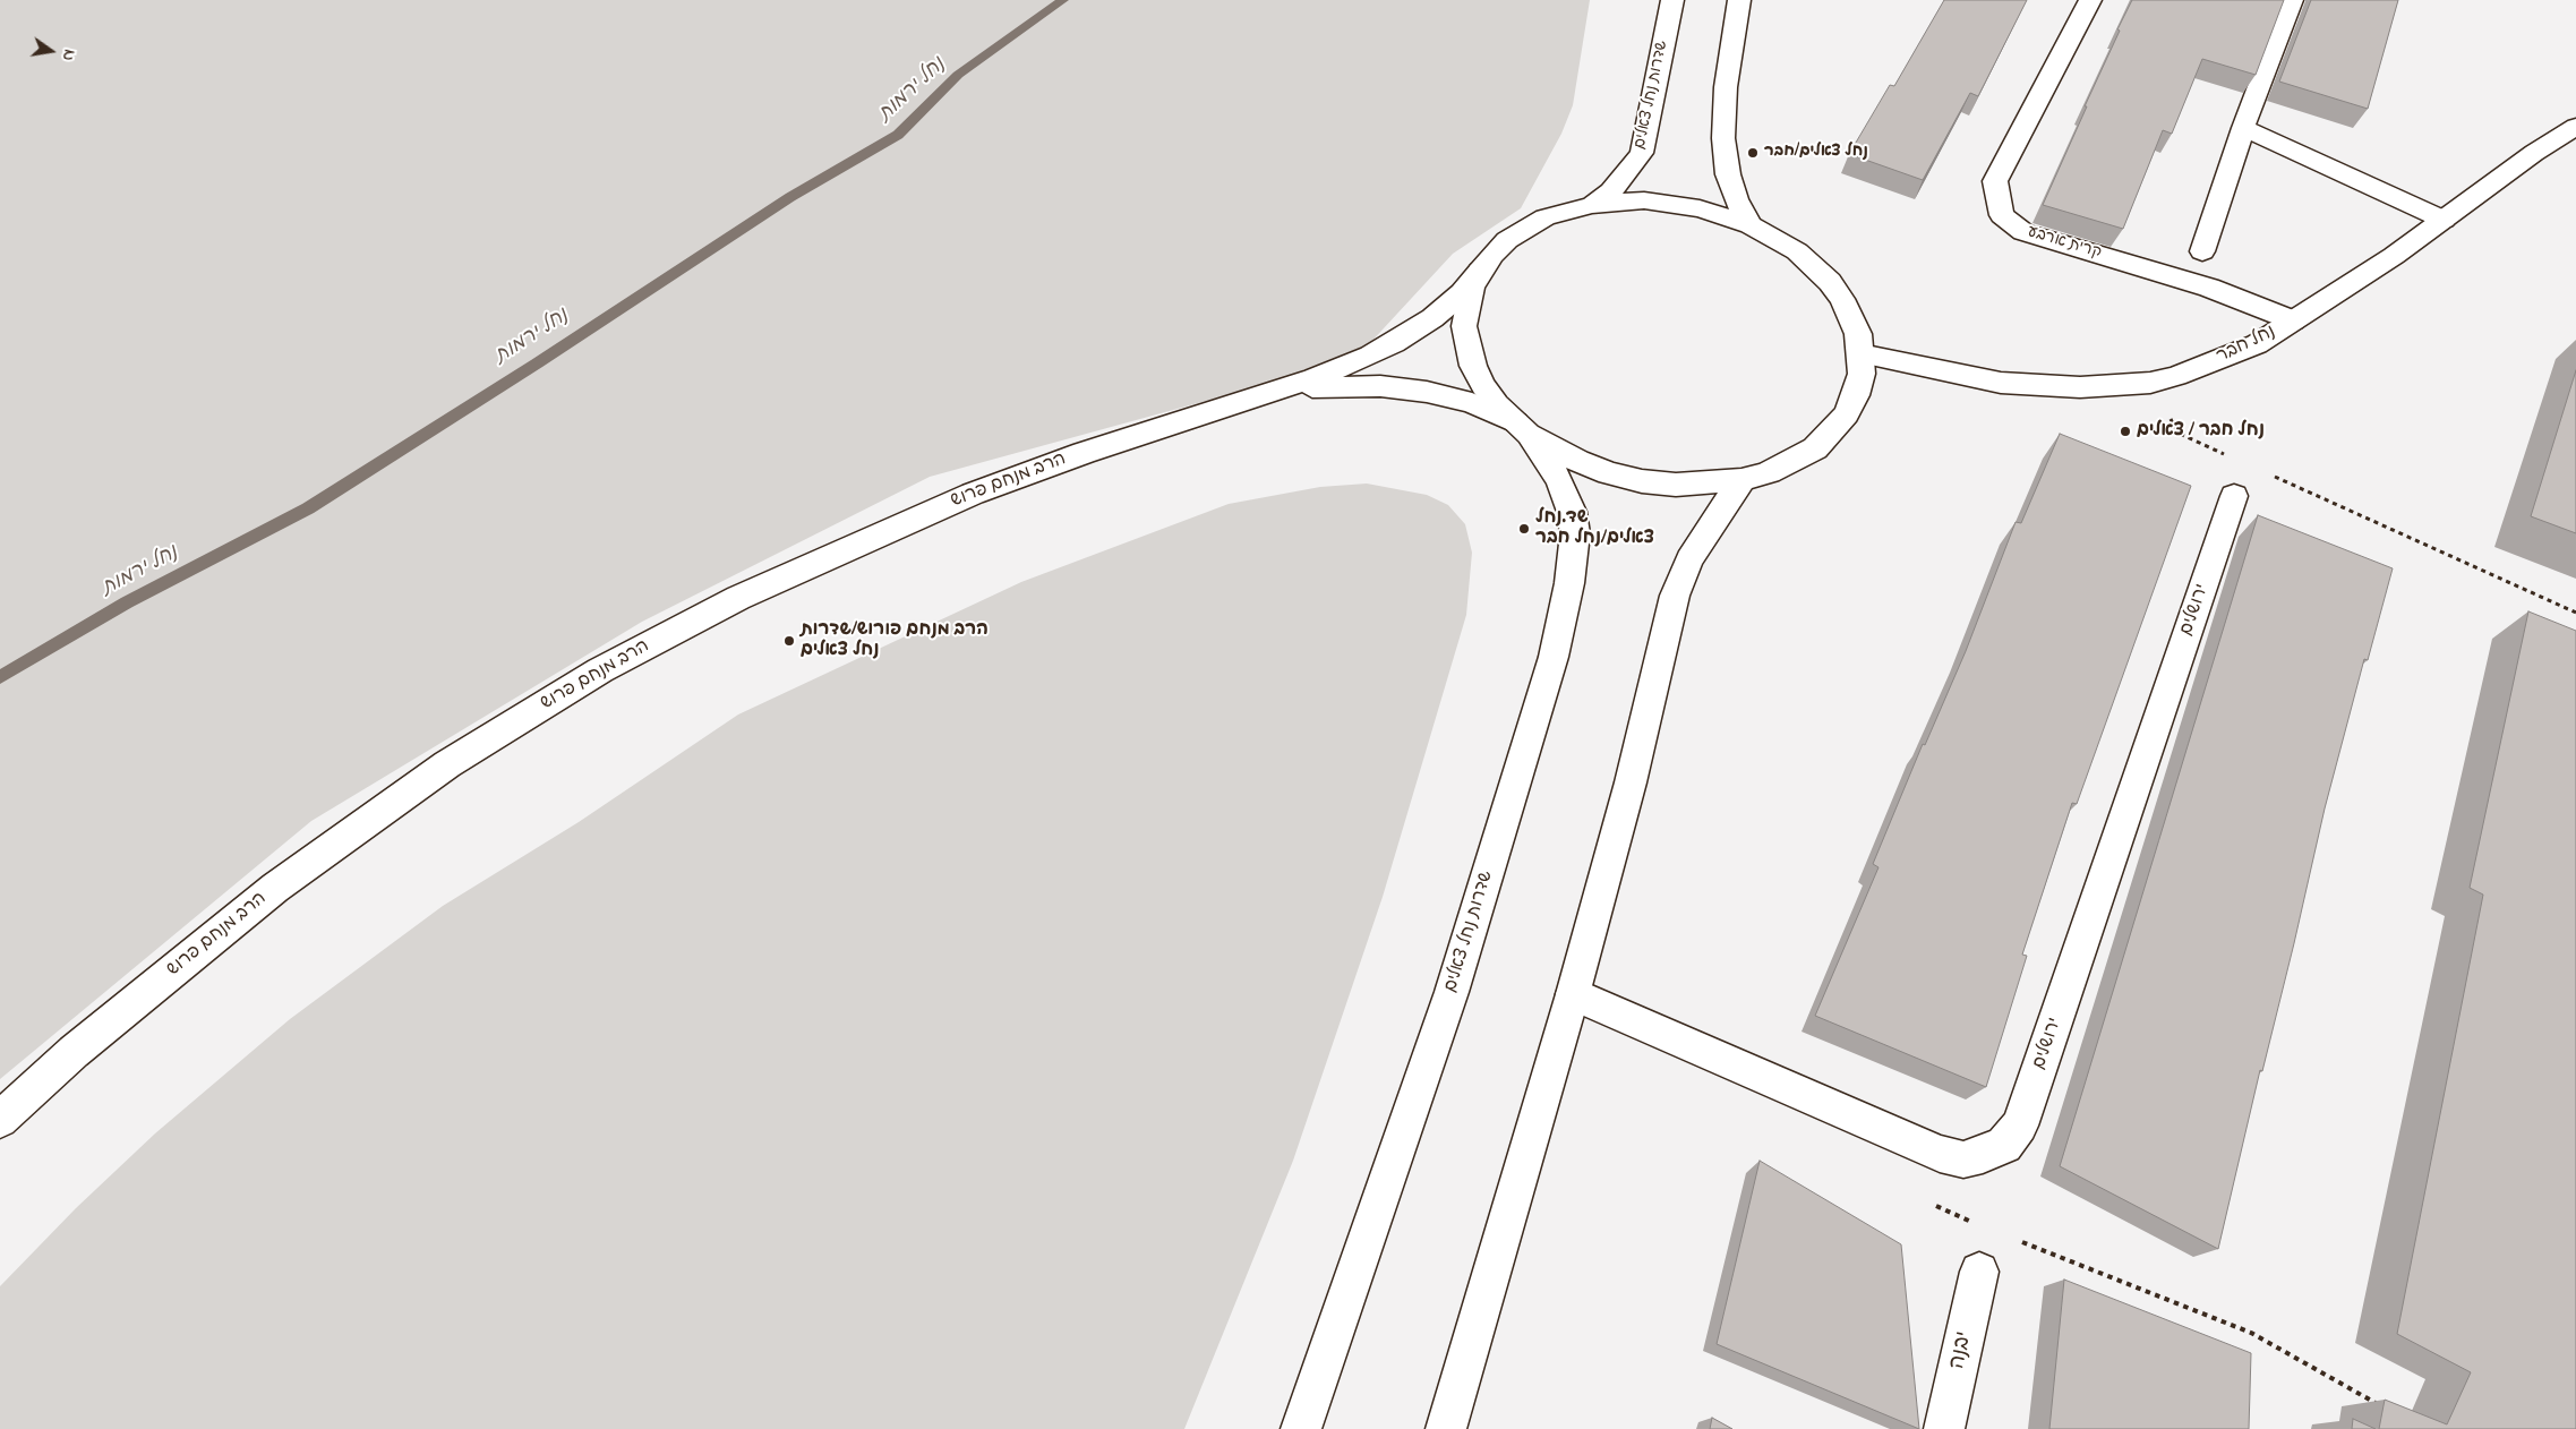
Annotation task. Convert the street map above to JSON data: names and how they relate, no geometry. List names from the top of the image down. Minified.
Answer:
{"streets":{"street":["שדרות נחל צאלים","קרית ארבע","נחל חבר","הרב מנחם פרוש","ירושלים","יבנה"]},"crossings":[["שדרות נחל צאלים","הרב מנחם פרוש"],["קרית ארבע","נחל חבר"]],"water":["נחל ירמות"],"places":["נחל צאלים/חבר","נחל חבר / צאלים","שד.נחל צאלים/נחל חבר","הרב מנחם פורוש/שדרות נחל צאלים"],"north":"right"}
